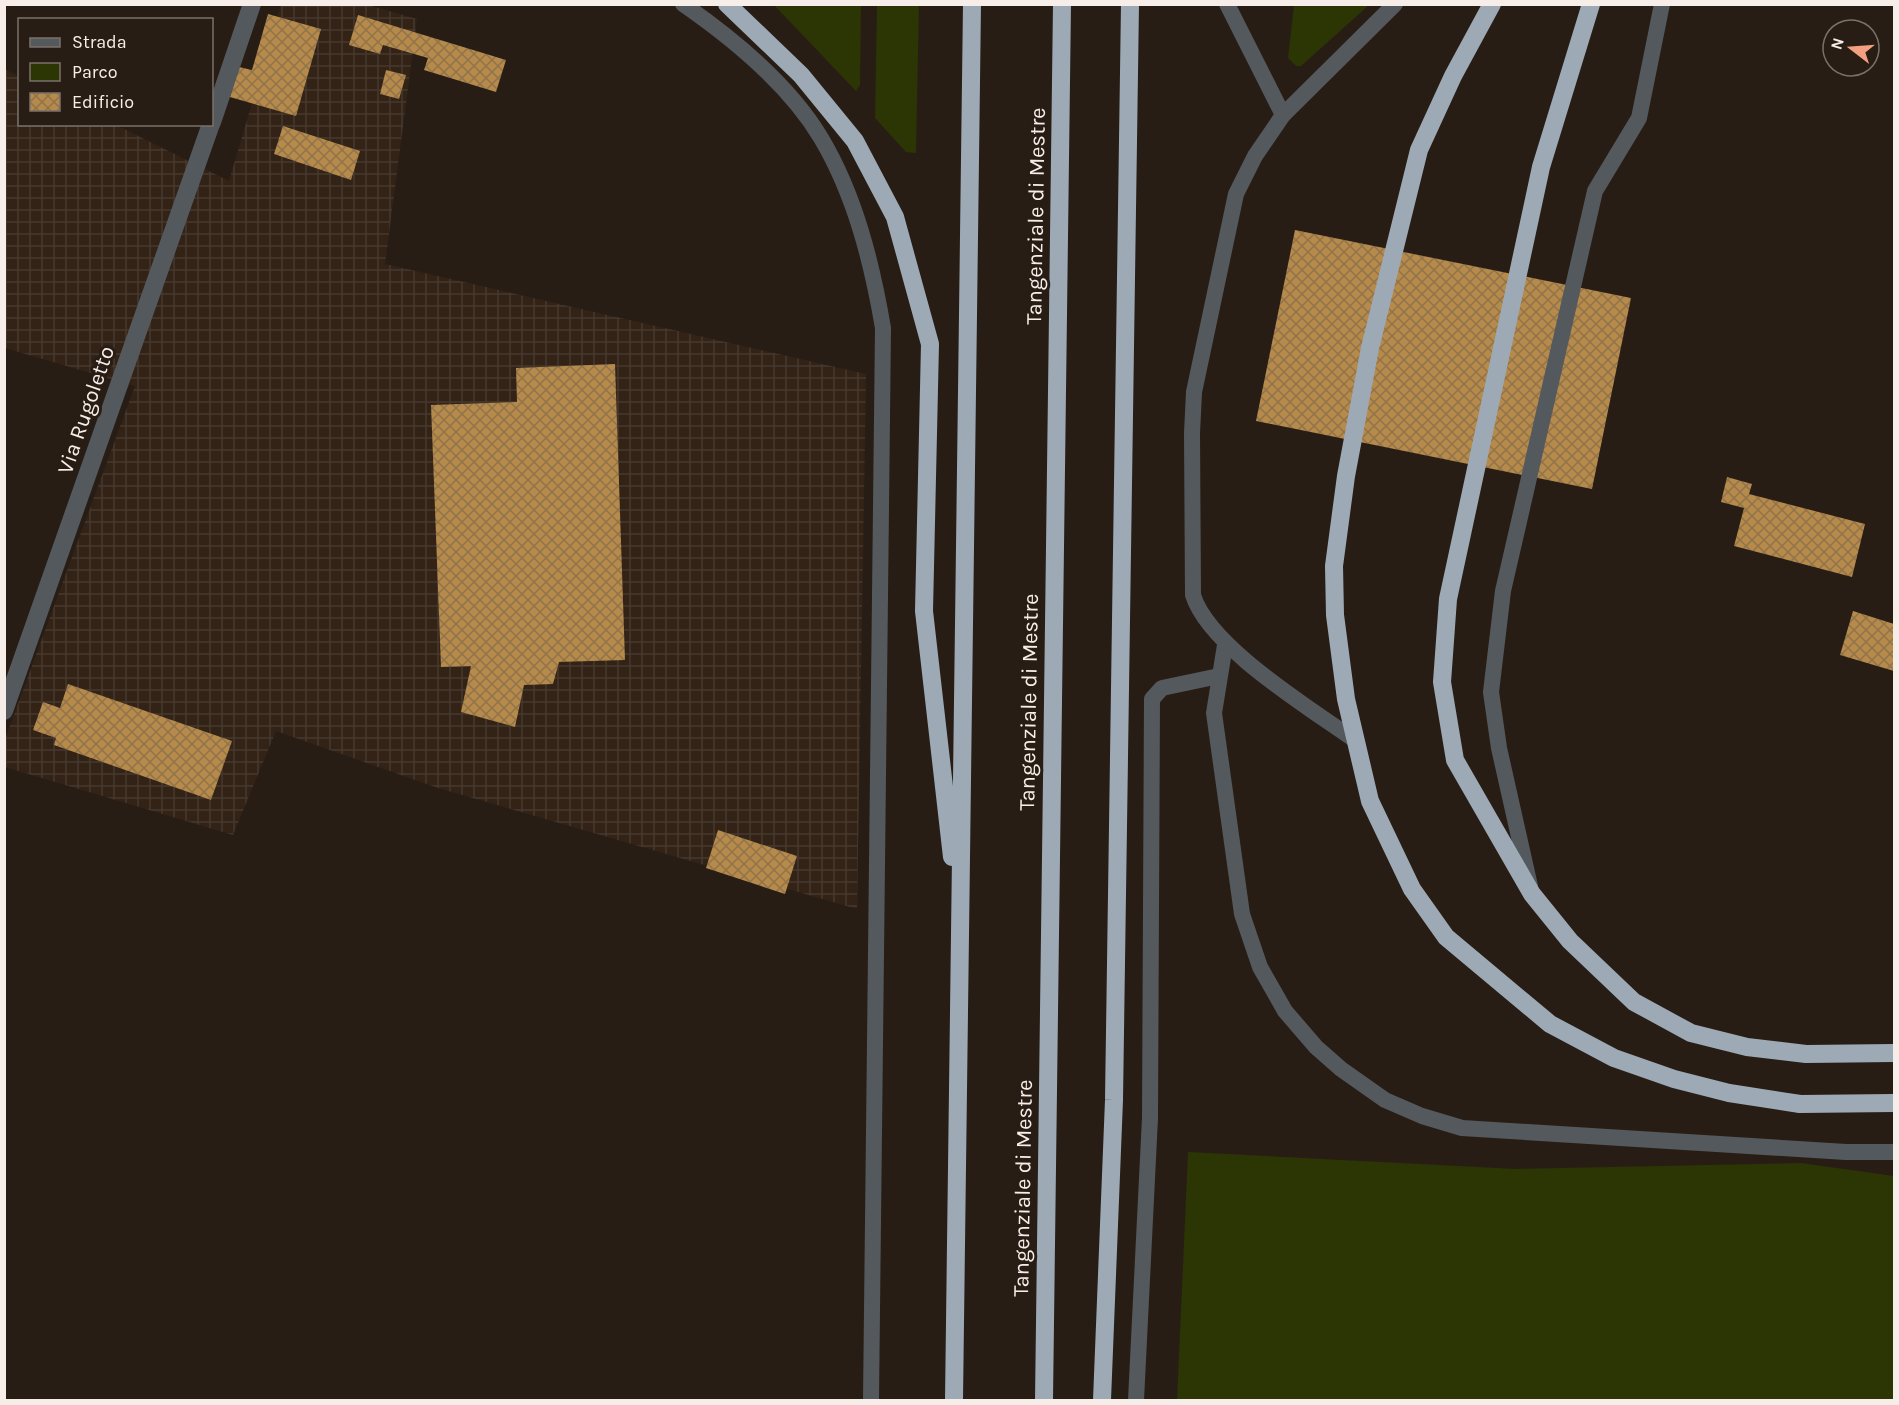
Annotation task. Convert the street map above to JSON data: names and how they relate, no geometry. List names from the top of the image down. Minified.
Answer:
{"streets":{"highway":["Tangenziale di Mestre"],"street":["Via Rugoletto"]},"legend":["Strada","Parco","Edificio"],"north":"left"}
